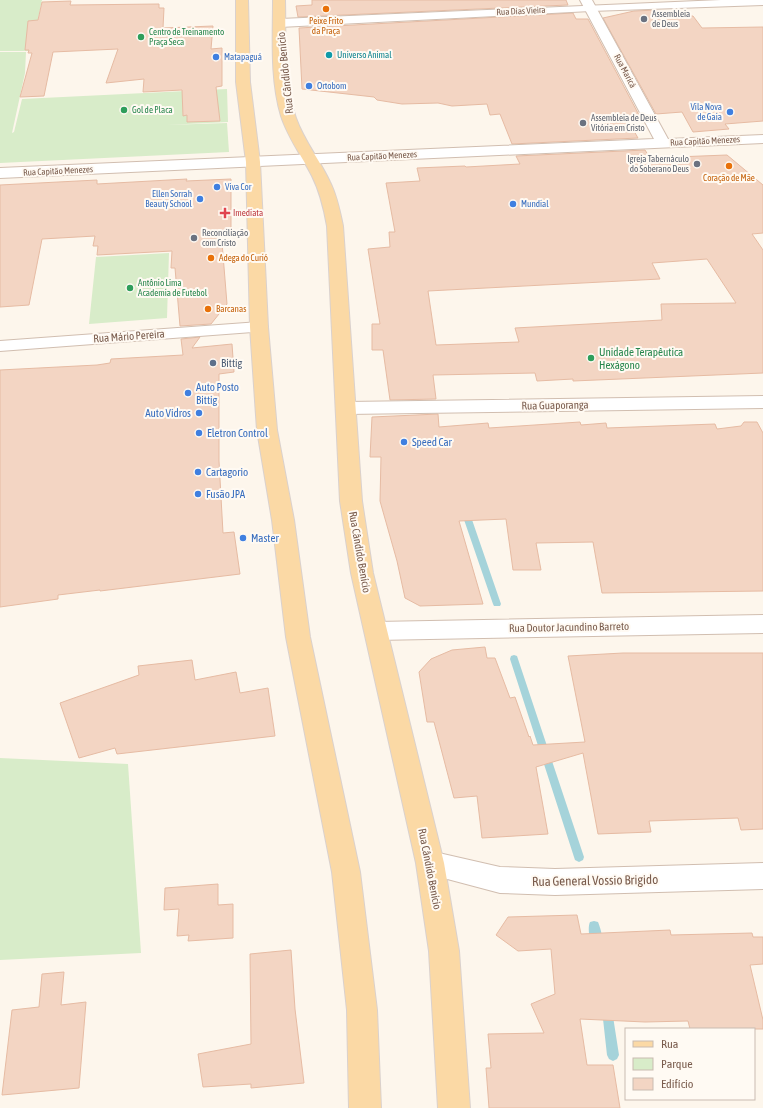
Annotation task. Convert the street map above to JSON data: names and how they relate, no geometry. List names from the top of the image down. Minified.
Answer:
{"streets":{"main road":["Rua Cândido Benício"],"street":["Rua Dias Vieira","Rua Maricá","Rua Capitão Menezes","Rua Mário Pereira","Rua Guaporanga","Rua Doutor Jacundino Barreto","Rua General Vossio Brigido"]},"crossings":[["Rua Dias Vieira","Rua Maricá"],["Rua Dias Vieira","Rua Cândido Benício"],["Rua Maricá","Rua Capitão Menezes"],["Rua Cândido Benício","Rua Capitão Menezes"],["Rua Cândido Benício","Rua Guaporanga"],["Rua Cândido Benício","Rua Doutor Jacundino Barreto"],["Rua Cândido Benício","Rua General Vossio Brigido"]],"places":{"other":["Peixe Frito da Praça","Assembleia de Deus","Centro de Treinamento Praça Seca","Universo Animal","Matapaguá","Ortobom","Gol de Placa","Vila Nova de Gaia","Assembleia de Deus Vitória em Cristo","Igreja Tabernáculo do Soberano Deus","Coração de Mãe","Viva Cor","Ellen Sorrah Beauty School","Mundial","Reconciliação com Cristo","Adega do Curió","Antônio Lima Academia de Futebol","Barcanas","Unidade Terapêutica Hexágono","Bittig","Auto Posto Bittig","Auto Vidros","Eletron Control","Speed Car","Cartagorio","Fusão JPA","Master"],"health":["Imediata"]},"legend":["Rua","Parque","Edifício"]}
